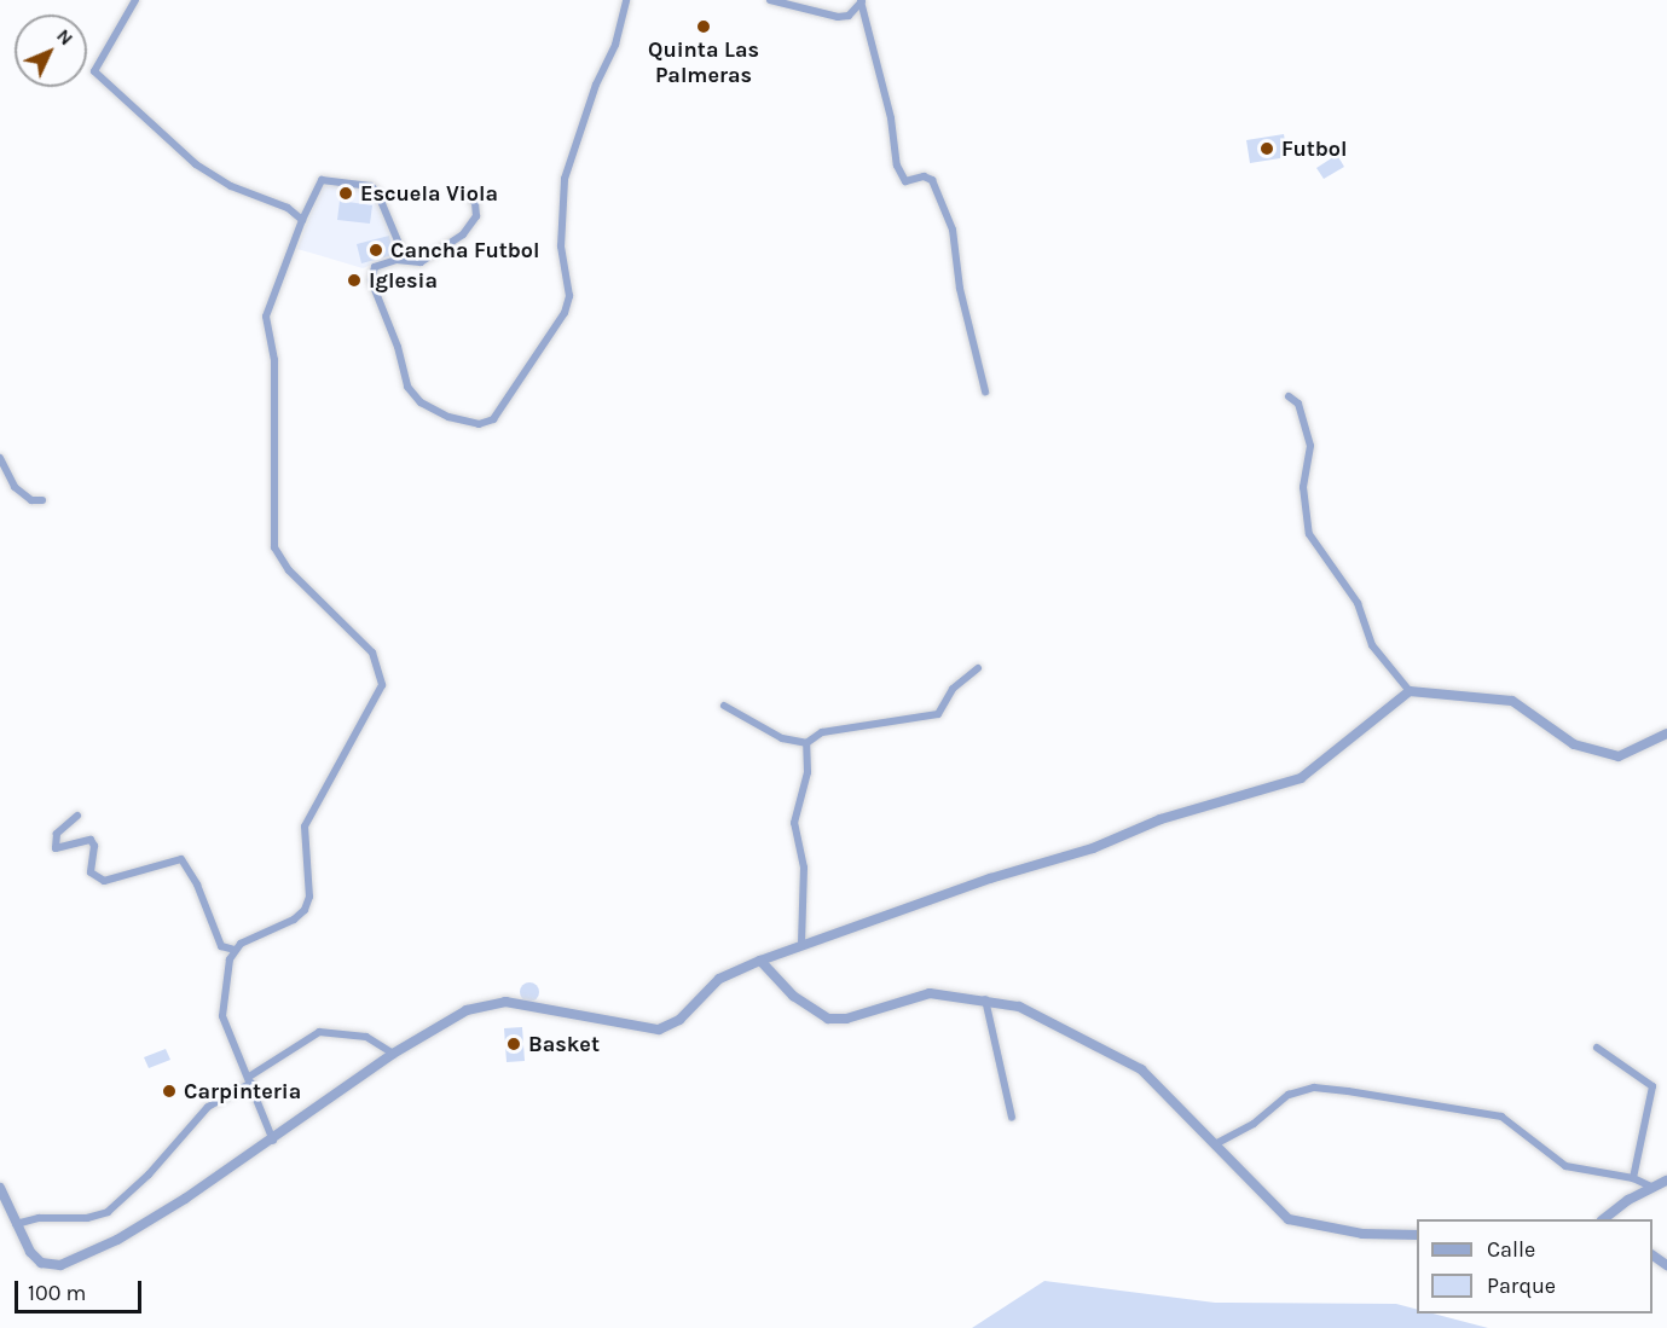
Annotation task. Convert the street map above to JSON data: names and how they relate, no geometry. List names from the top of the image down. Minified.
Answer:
{"places":["Quinta Las Palmeras","Futbol","Escuela Viola","Cancha Futbol","Iglesia","Basket","Carpinteria"],"legend":["Calle","Parque"],"scale_bar":"100 m","north":"top right"}
